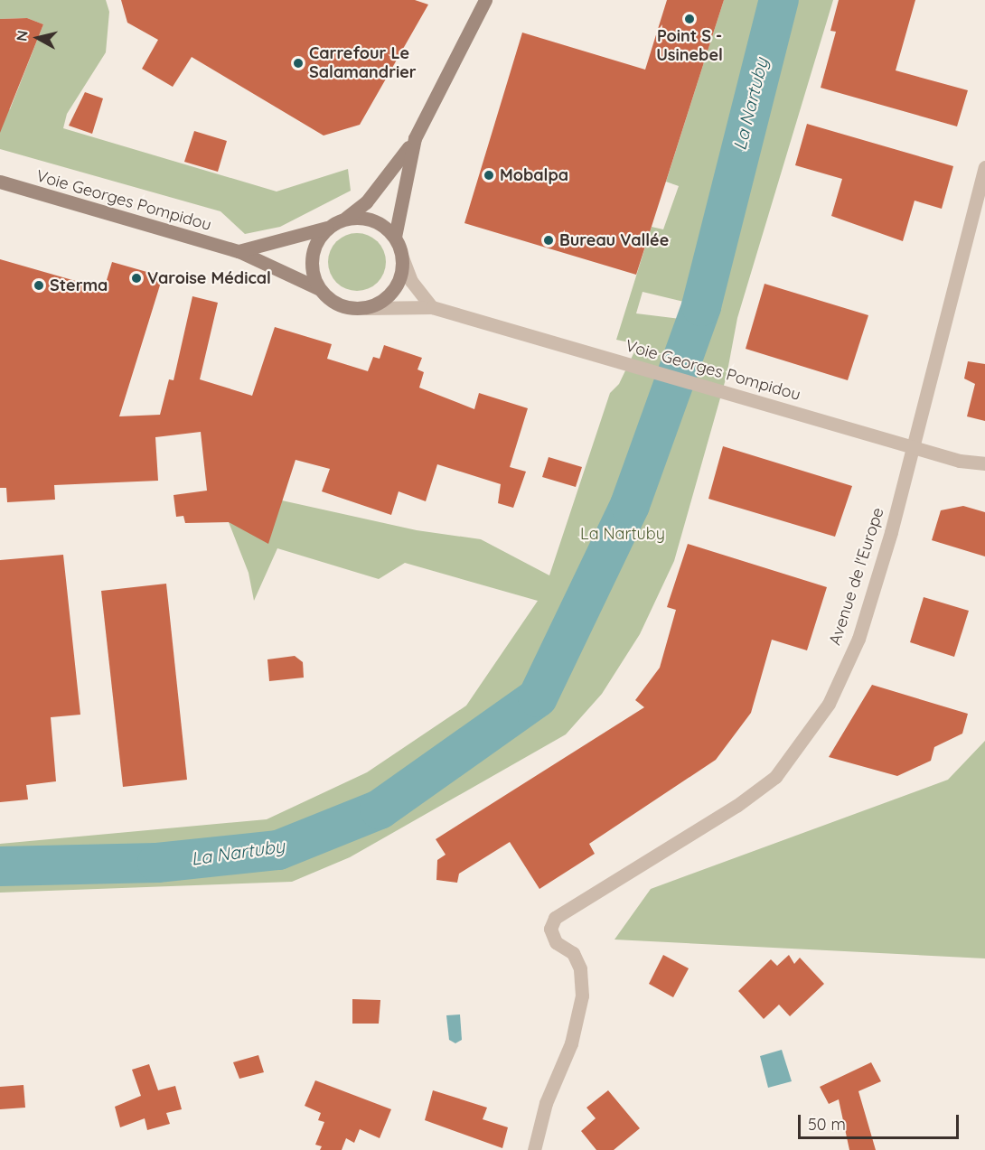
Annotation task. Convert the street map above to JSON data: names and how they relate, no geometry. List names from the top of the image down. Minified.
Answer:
{"streets":{"main road":["Voie Georges Pompidou"],"street":["Avenue de l'Europe"]},"crossings":[["Voie Georges Pompidou","Avenue de l'Europe"]],"water":["La Nartuby"],"parks":["La Nartuby"],"places":["Point S - Usinebel","Carrefour Le Salamandrier","Mobalpa","Bureau Vallée","Varoise Médical","Sterma"],"scale_bar":"50 m","north":"left"}
